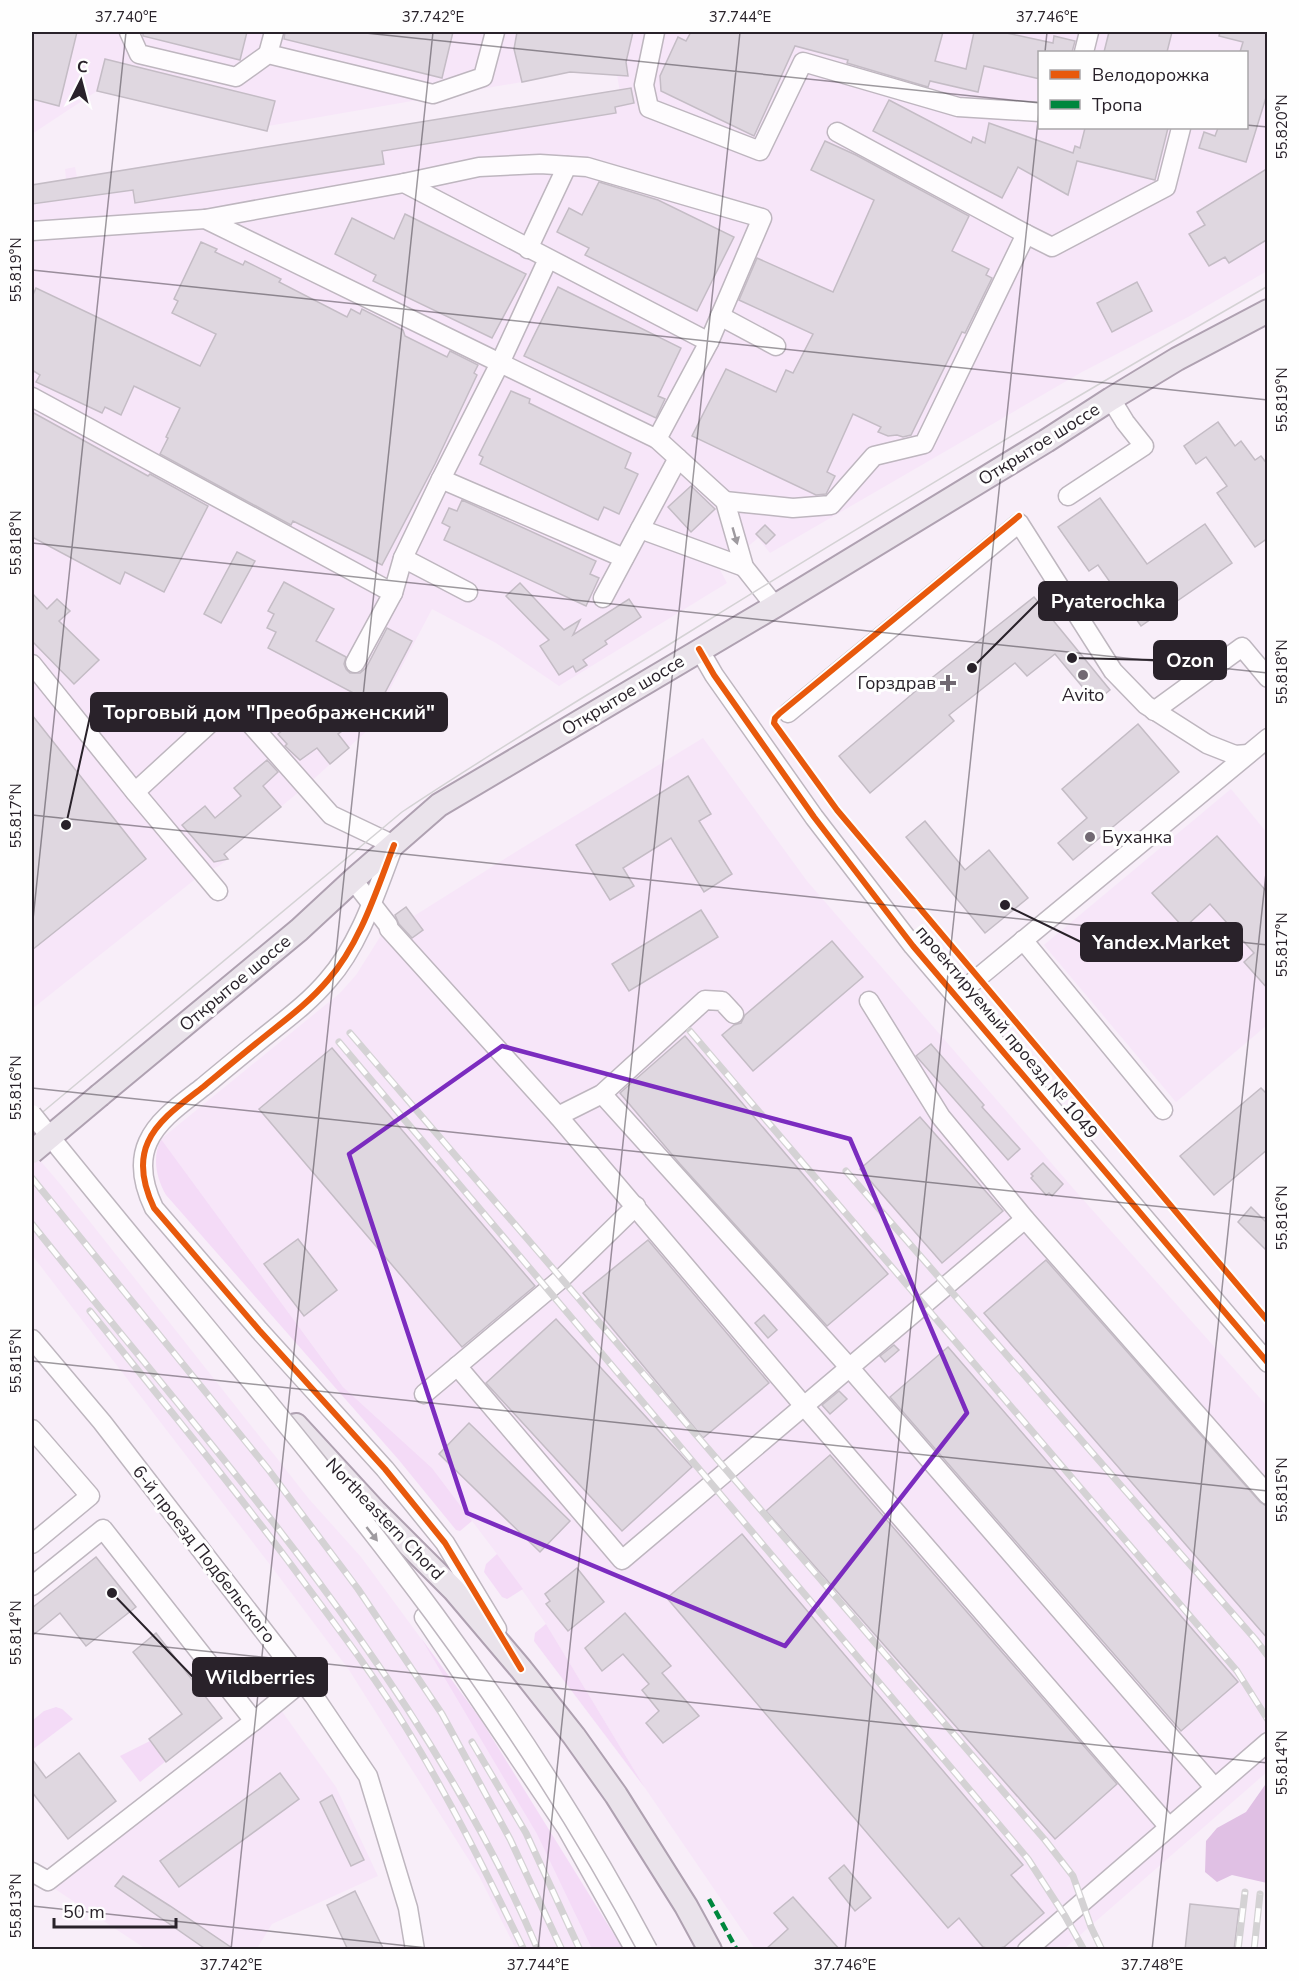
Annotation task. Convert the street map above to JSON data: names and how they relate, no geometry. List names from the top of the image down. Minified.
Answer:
{"streets":{"main road":["Открытое шоссе","Northeastern Chord"],"street":["проектируемый проезд № 1049","6-й проезд Подбельского"]},"crossings":[["Открытое шоссе","проектируемый проезд № 1049"]],"places":{"other":["Ozon","Pyaterochka","Avito","Торговый дом \"Преображенский\"","Буханка","Yandex.Market","Wildberries"],"health":["Горздрав"]},"legend":["Велодорожка","Тропа"],"scale_bar":"50 m","north":"top","coordinates":["37.740°E","37.742°E","37.744°E","37.746°E","55.820°N","55.819°N","55.818°N","55.817°N","55.816°N","55.815°N","55.814°N","55.813°N","37.748°E"]}
